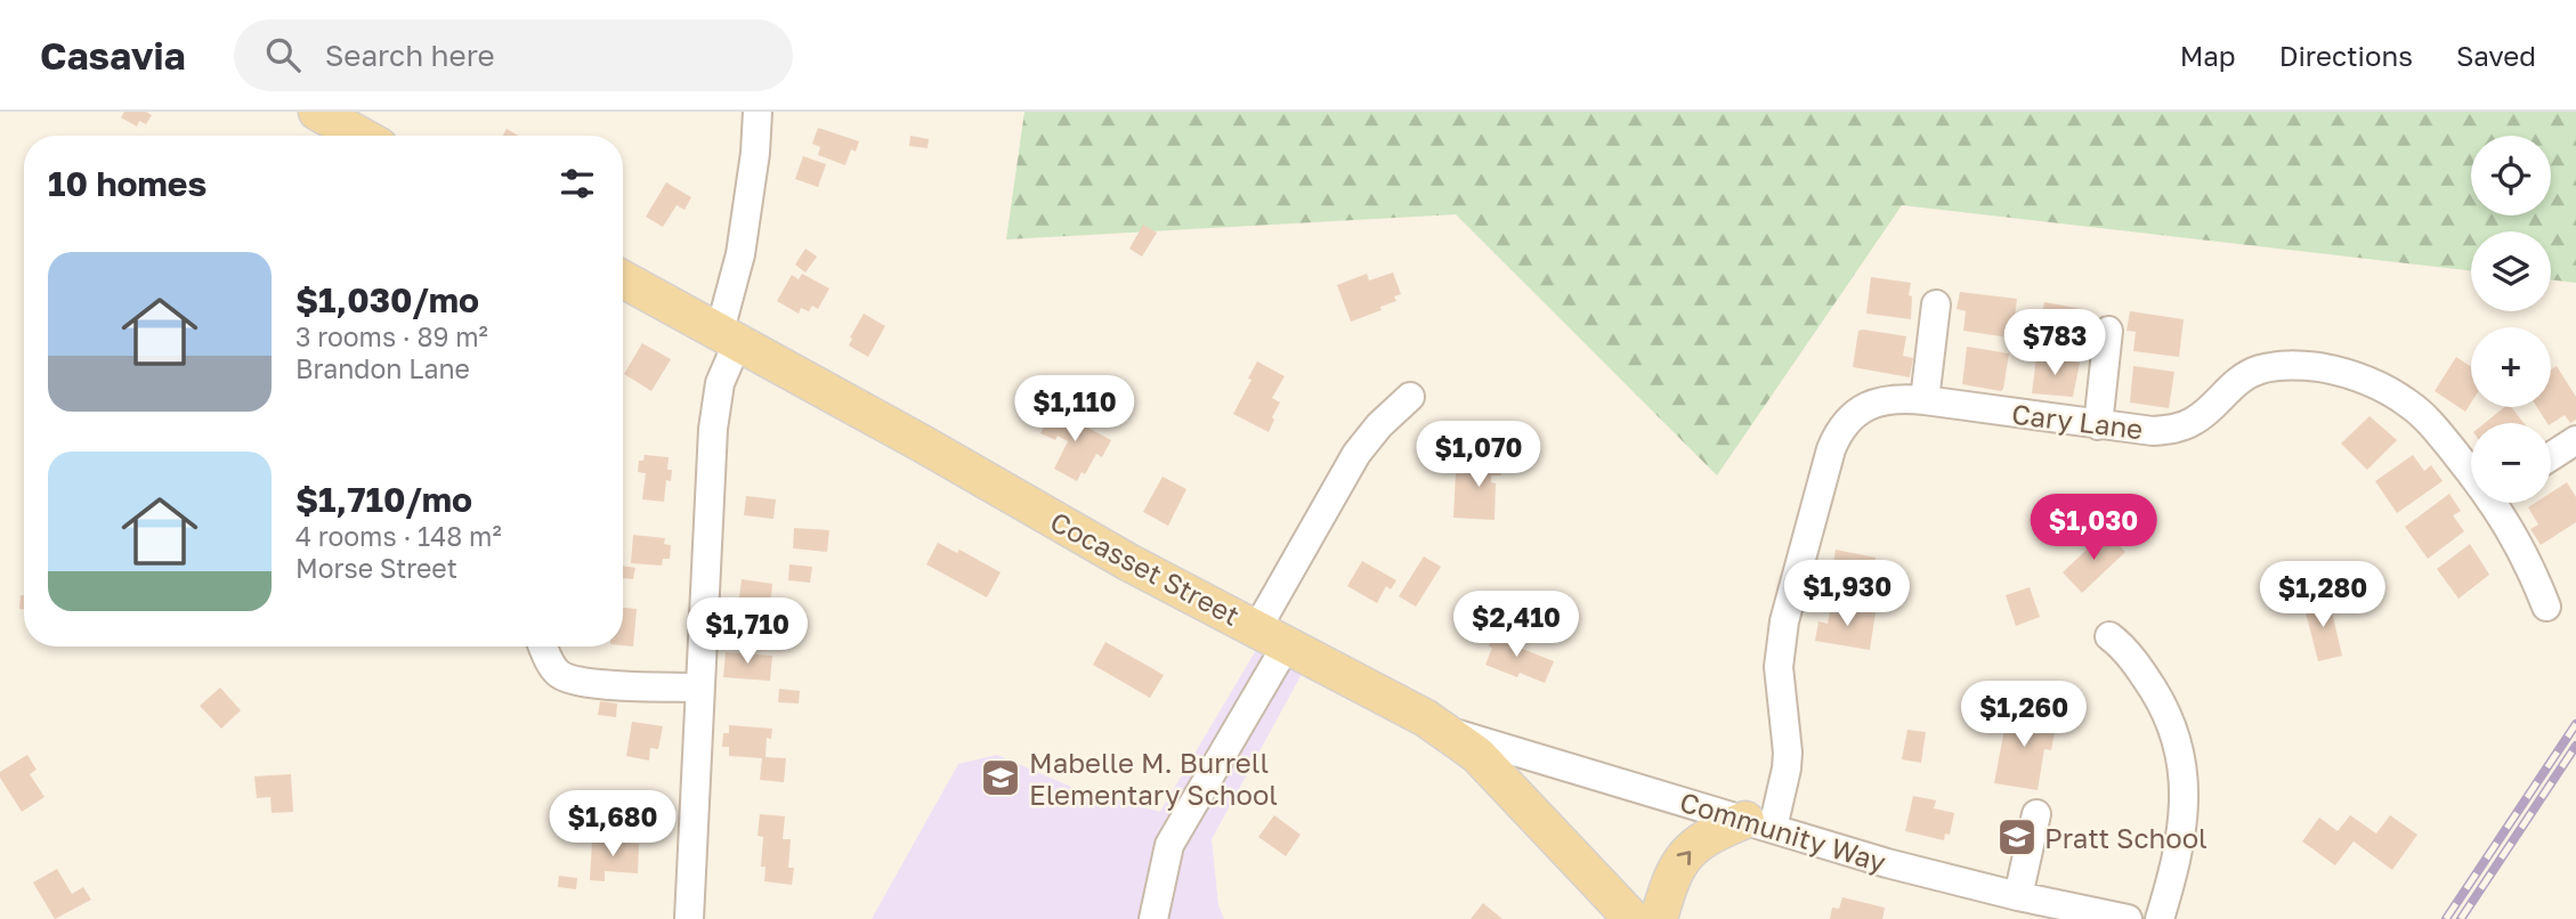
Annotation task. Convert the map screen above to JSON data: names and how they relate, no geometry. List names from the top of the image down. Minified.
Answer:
{"streets":{"main road":["Cocasset Street"],"street":["Cary Lane","Community Way"]},"crossings":[["Cary Lane","Community Way"],["Cocasset Street","Community Way"]],"places":{"school or university":["Mabelle M. Burrell Elementary School","Pratt School"]},"page":{"header":"Casavia","search":"Search here","nav":["Map","Directions","Saved"],"map_buttons":["+","−"],"heading":"10 homes","list":[{"name":"$1,030/mo","note":"3 rooms · 89 m² · Brandon Lane"},{"name":"$1,710/mo","note":"4 rooms · 148 m² · Morse Street"}],"price":["$783","$1,110","$1,070","$1,030","$1,930","$1,280","$2,410","$1,710","$1,260","$1,680"]}}
